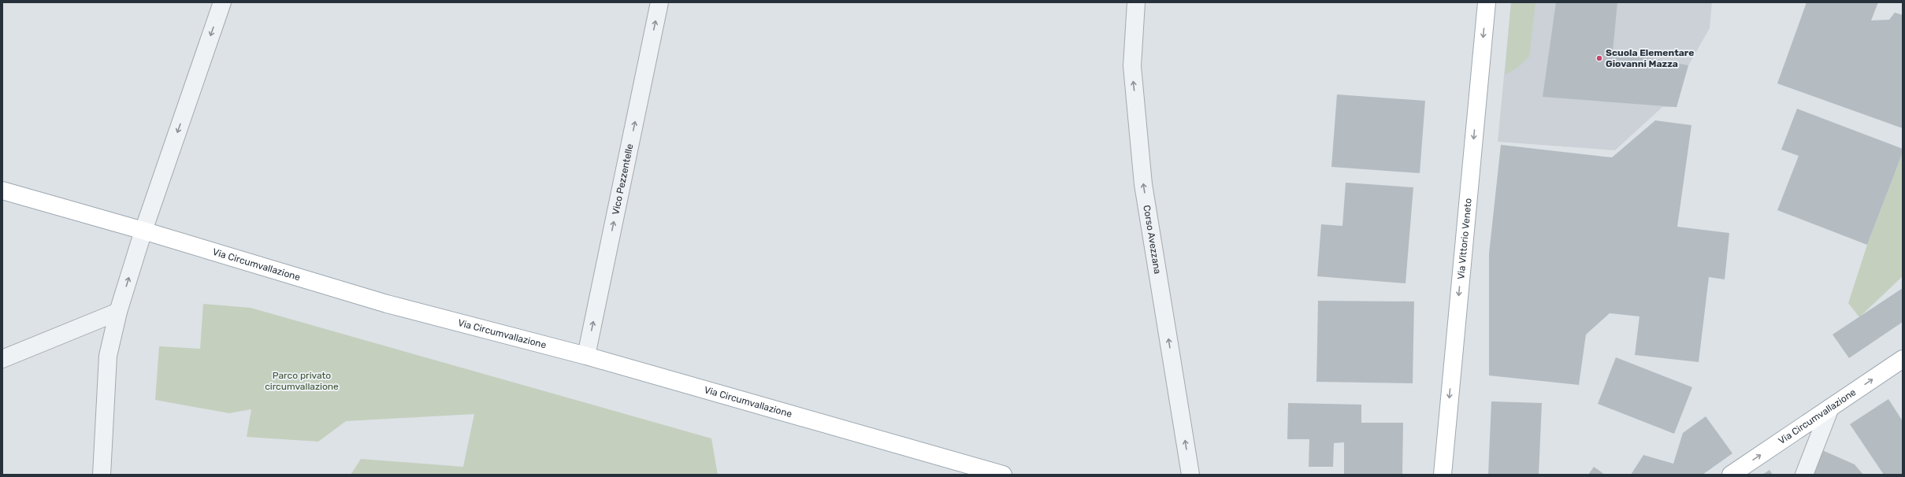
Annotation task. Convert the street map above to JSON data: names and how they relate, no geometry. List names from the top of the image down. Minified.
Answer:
{"streets":{"main road":["Via Vittorio Veneto","Via Circumvallazione"],"street":["Vico Pezzentelle","Corso Avezzana"]},"crossings":[["Vico Pezzentelle","Via Circumvallazione"]],"one_way":["Vico Pezzentelle","Via Vittorio Veneto","Corso Avezzana"],"parks":["Parco privato circumvallazione"],"places":["Scuola Elementare Giovanni Mazza"]}
